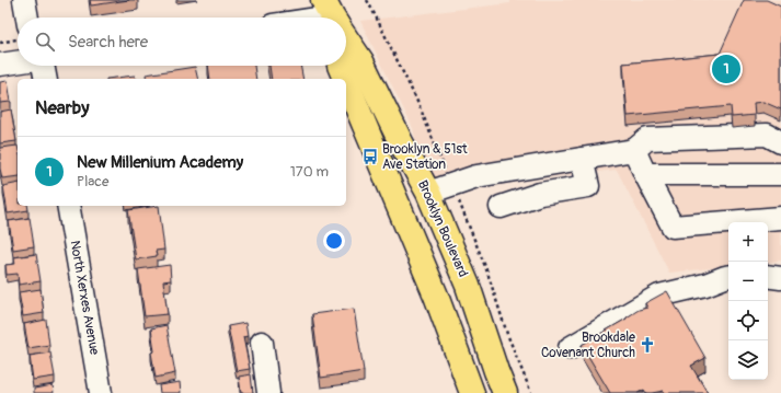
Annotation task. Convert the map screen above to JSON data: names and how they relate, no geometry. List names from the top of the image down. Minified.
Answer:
{"streets":{"main road":["Brooklyn Boulevard"],"street":["North Xerxes Avenue"]},"places":{"bus stop":["Brooklyn & 51st Ave Station"],"church":["Brookdale Covenant Church"]},"page":{"search":"Search here","pins":"1","heading":"Nearby","list":[{"mark":"1","name":"New Millenium Academy","note":"Place","value":"170 m"}],"map_buttons":["+","−"]}}
